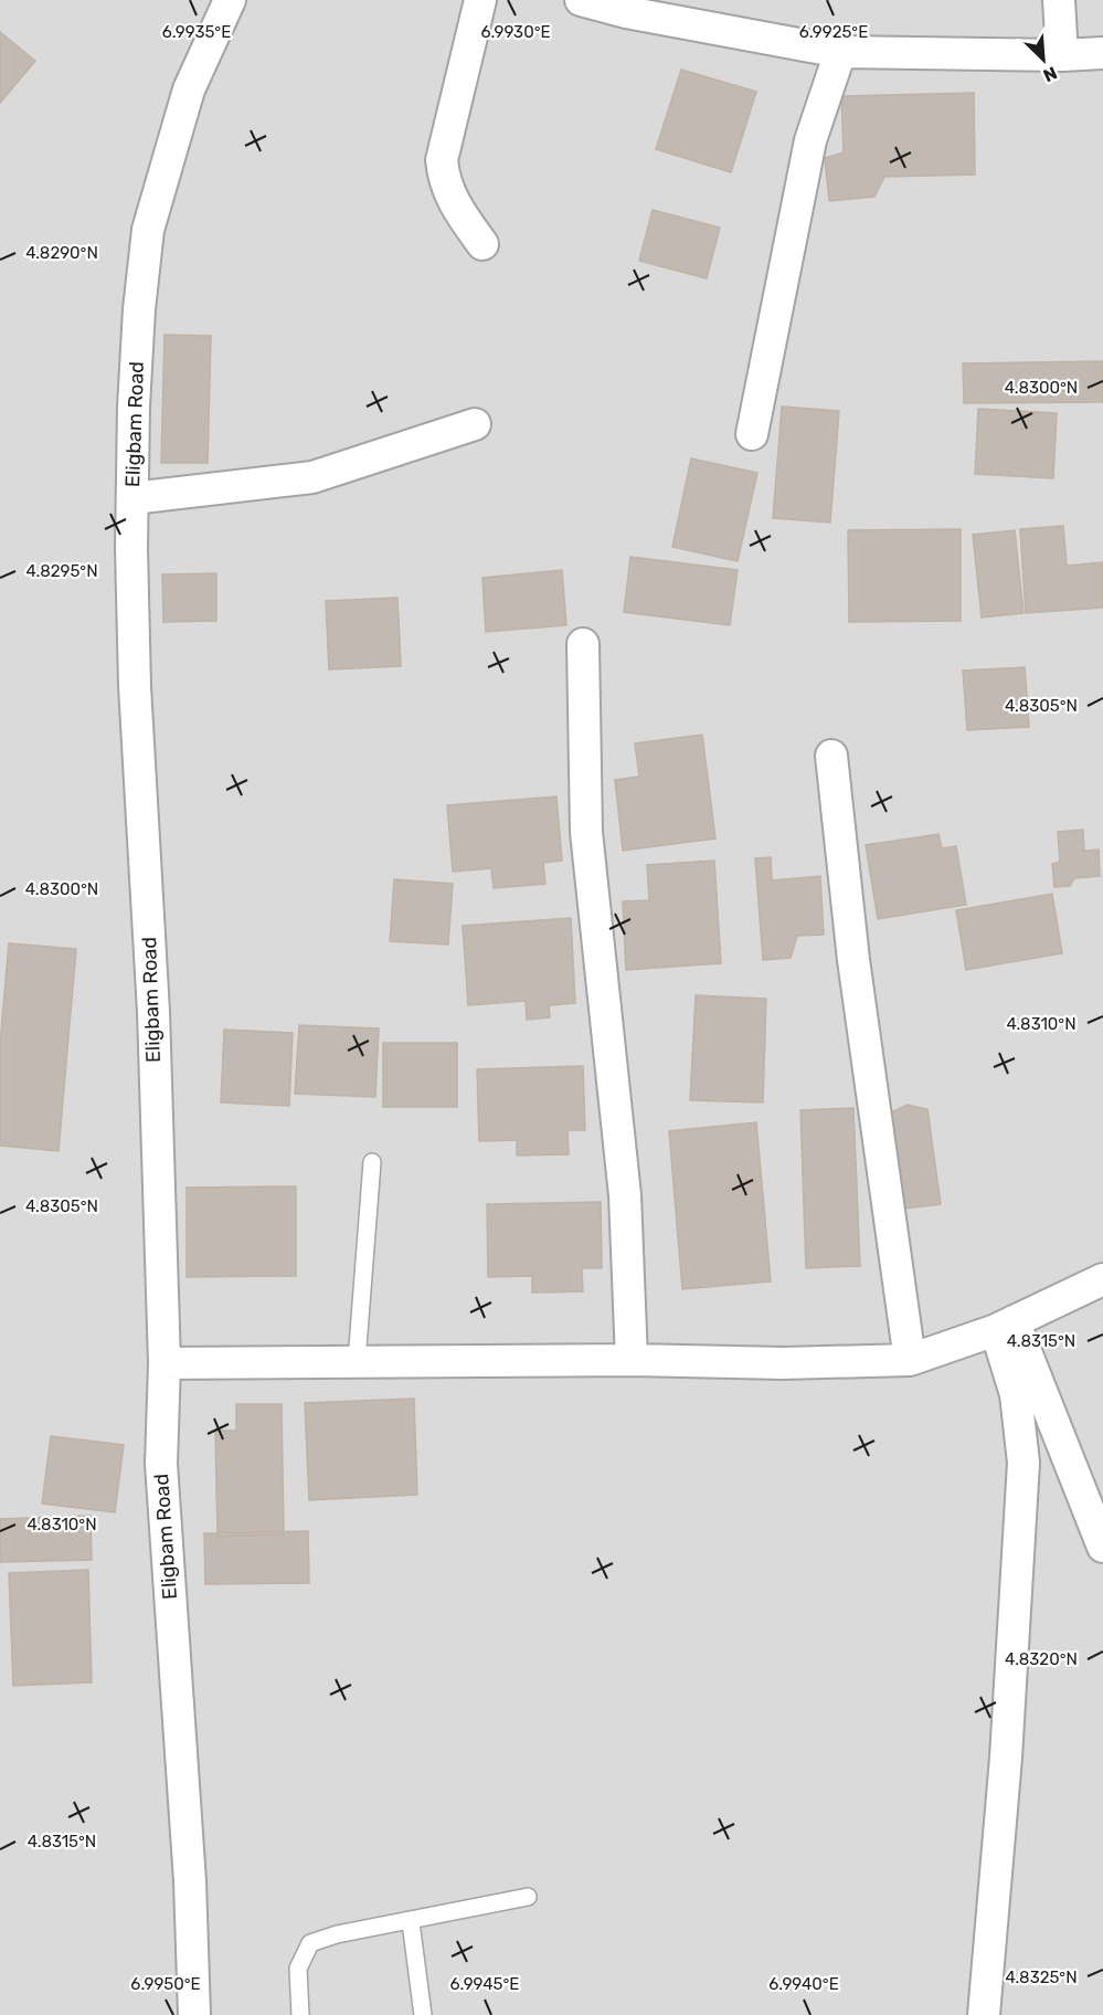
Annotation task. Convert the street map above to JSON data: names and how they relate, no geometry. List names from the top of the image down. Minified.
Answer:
{"streets":{"street":["Eligbam Road"]},"north":"bottom right","coordinates":["6.9935°E","6.9930°E","6.9925°E","4.8290°N","4.8300°N","4.8295°N","4.8305°N","4.8310°N","4.8315°N","4.8320°N","4.8325°N","6.9950°E","6.9945°E","6.9940°E"]}
